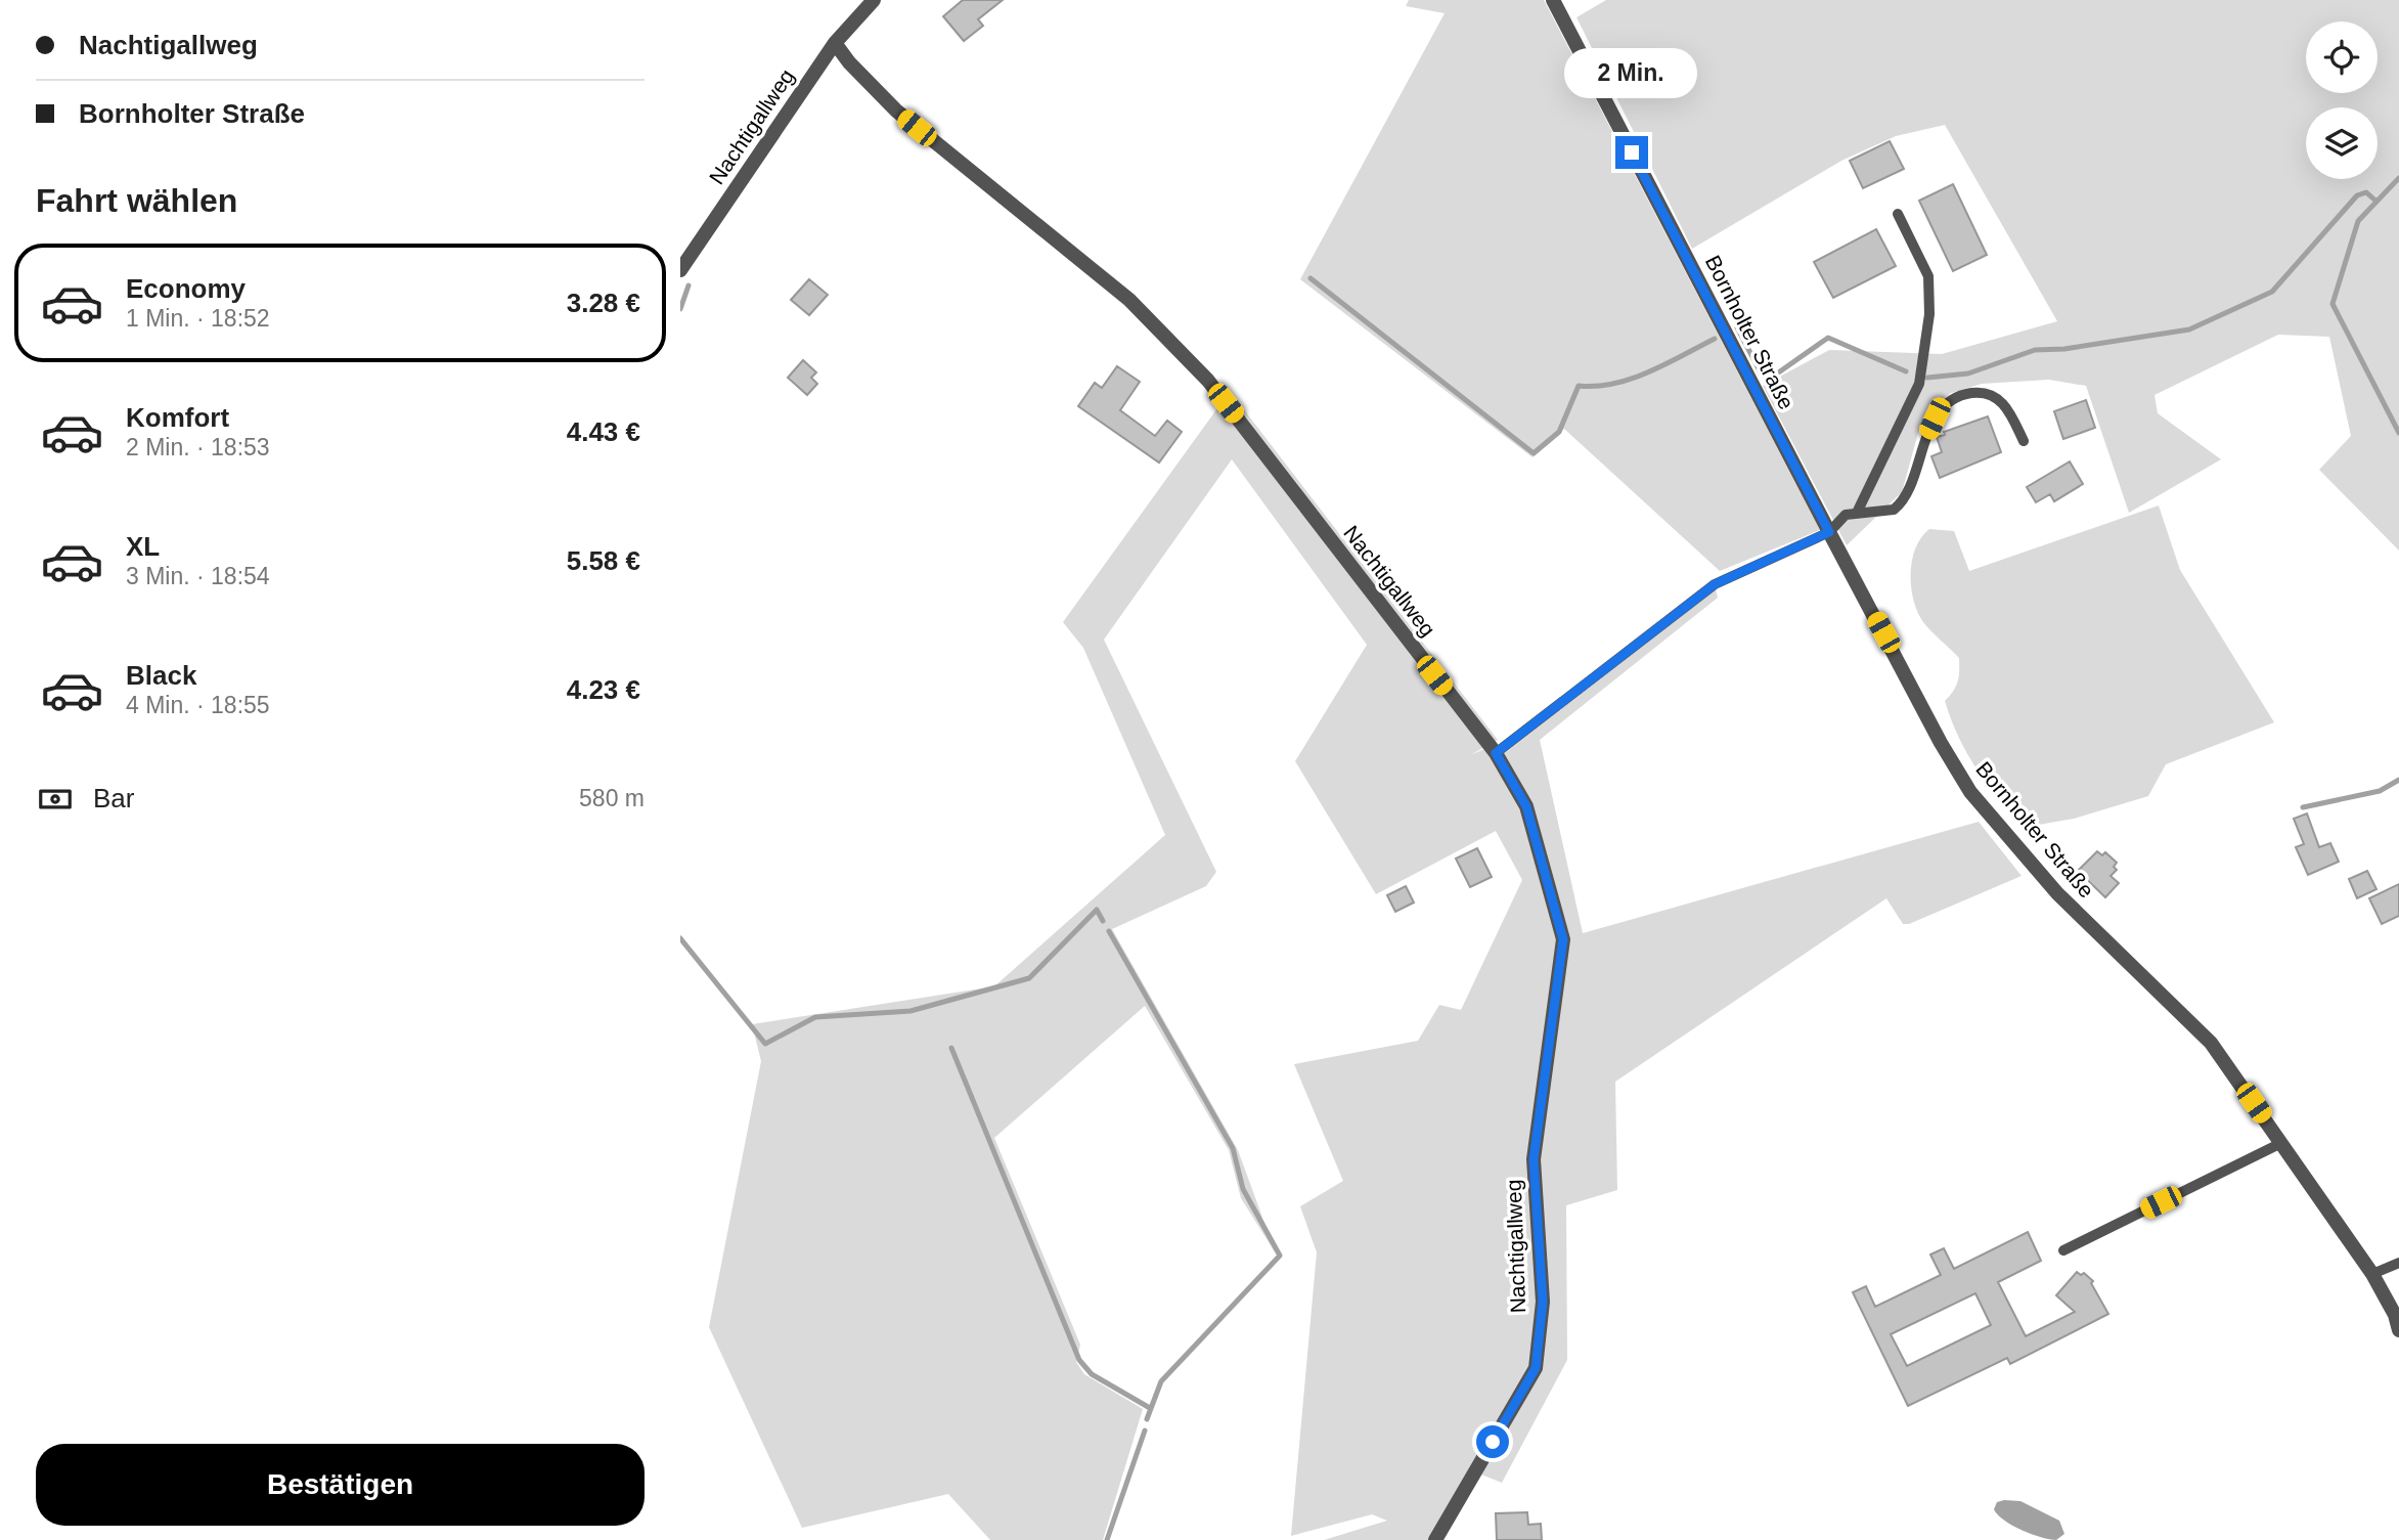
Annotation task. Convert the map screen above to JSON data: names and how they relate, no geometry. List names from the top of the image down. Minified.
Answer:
{"streets":{"street":["Nachtigallweg","Bornholter Straße"]},"page":{"banner":["Nachtigallweg","Bornholter Straße"],"bubble":"2 Min.","heading":"Fahrt wählen","list":[{"name":"Economy","note":"1 Min. · 18:52","value":"3.28 €"},{"name":"Komfort","note":"2 Min. · 18:53","value":"4.43 €"},{"name":"XL","note":"3 Min. · 18:54","value":"5.58 €"},{"name":"Black","note":"4 Min. · 18:55","value":"4.23 €"}],"pay":["Bar","580 m"],"buttons":"Bestätigen"}}
